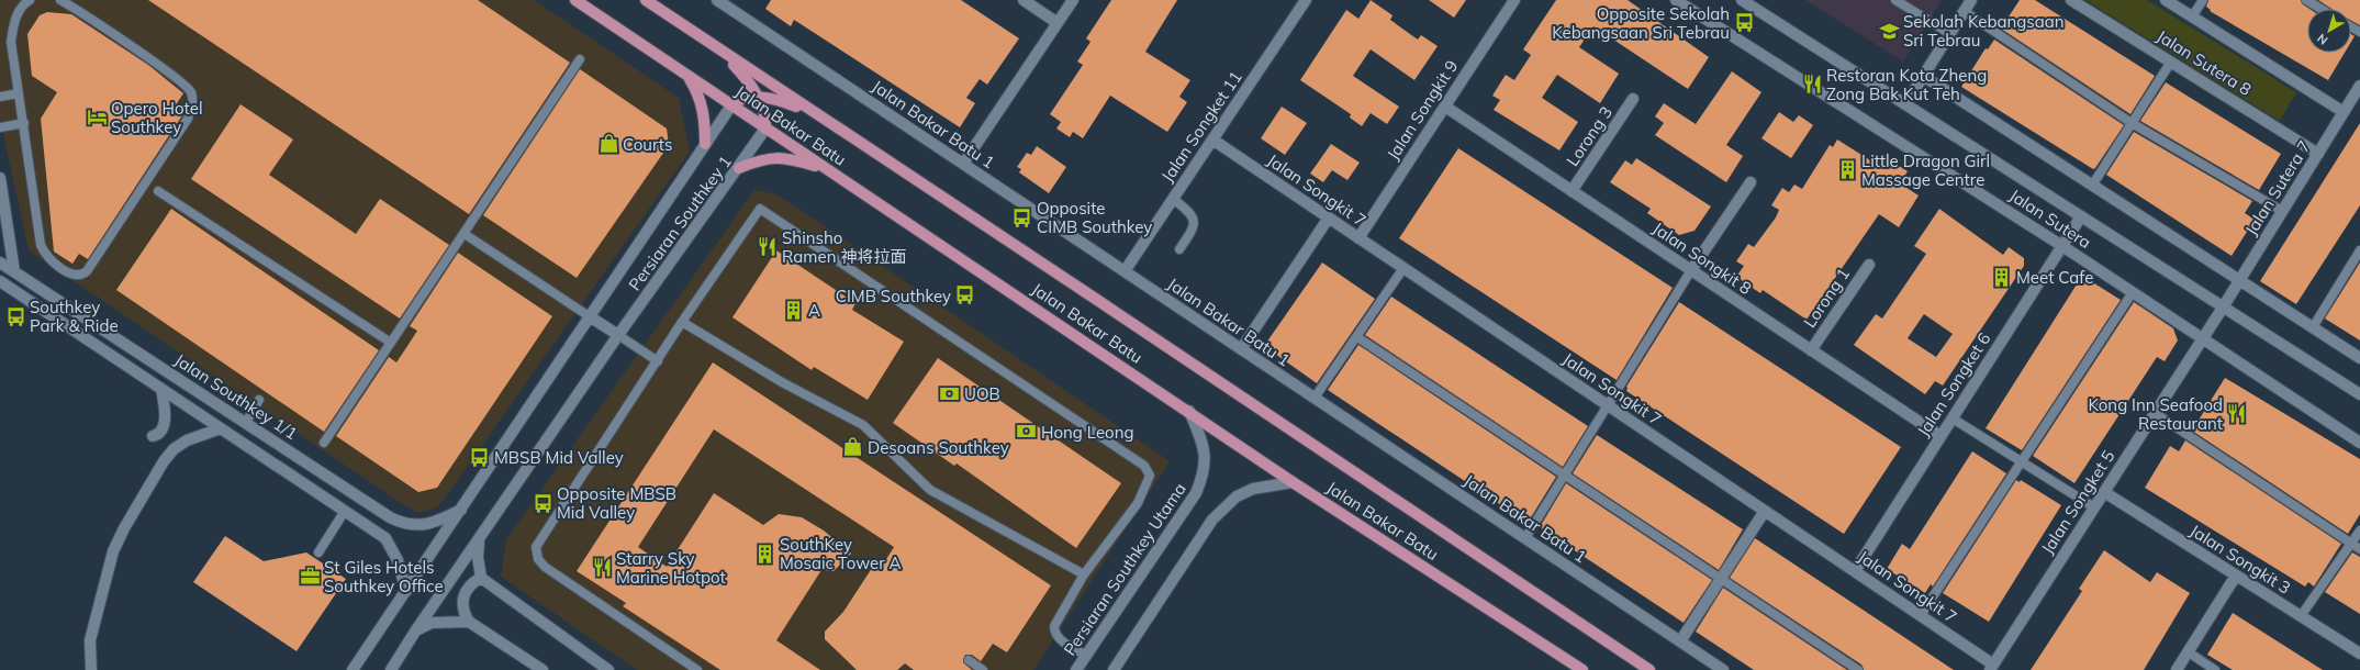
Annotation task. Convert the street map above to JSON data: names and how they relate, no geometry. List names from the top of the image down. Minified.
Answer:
{"streets":{"main road":["Jalan Bakar Batu"],"street":["Jalan Sutera 8","Jalan Songkit 9","Jalan Bakar Batu 1","Jalan Songket 11","Lorong 3","Jalan Sutera 7","Jalan Songkit 7","Jalan Sutera","Persiaran Southkey 1","Jalan Songkit 8","Lorong 1","Jalan Songket 6","Jalan Southkey 1/1","Jalan Songket 5","Jalan Songkit 3","Persiaran Southkey Utama"]},"crossings":[["Jalan Sutera 8","Jalan Sutera 7"],["Jalan Songkit 9","Jalan Songkit 7"],["Jalan Songkit 9","Jalan Songkit 8"],["Jalan Bakar Batu 1","Jalan Songket 11"],["Jalan Bakar Batu","Persiaran Southkey 1"],["Jalan Bakar Batu","Persiaran Southkey Utama"],["Jalan Songket 11","Jalan Songkit 7"],["Lorong 3","Jalan Songkit 8"],["Jalan Sutera 7","Jalan Sutera"],["Jalan Sutera 7","Jalan Songket 5"],["Jalan Songkit 7","Jalan Songket 6"],["Jalan Songkit 7","Jalan Songket 5"],["Jalan Sutera","Jalan Songket 6"],["Jalan Sutera","Jalan Songket 5"],["Persiaran Southkey 1","Jalan Southkey 1/1"],["Jalan Songkit 8","Lorong 1"],["Jalan Songkit 8","Jalan Songket 6"],["Jalan Songket 5","Jalan Songkit 3"]],"places":{"bus stop":["Opposite Sekolah Kebangsaan Sri Tebrau","Opposite CIMB Southkey","CIMB Southkey","Southkey Park & Ride","MBSB Mid Valley","Opposite MBSB Mid Valley"],"school or university":["Sekolah Kebangsaan Sri Tebrau"],"restaurant":["Restoran Kota Zheng Zong Bak Kut Teh","Shinsho Ramen 神将拉面","Kong Inn Seafood Restaurant","Starry Sky Marine Hotpot"],"hotel":["Opero Hotel Southkey"],"shop":["Courts","Desoans Southkey"],"building":["Little Dragon Girl Massage Centre","Meet Cafe","A","SouthKey Mosaic Tower A"],"bank":["UOB","Hong Leong"],"office":["St Giles Hotels Southkey Office"]},"north":"bottom left"}
